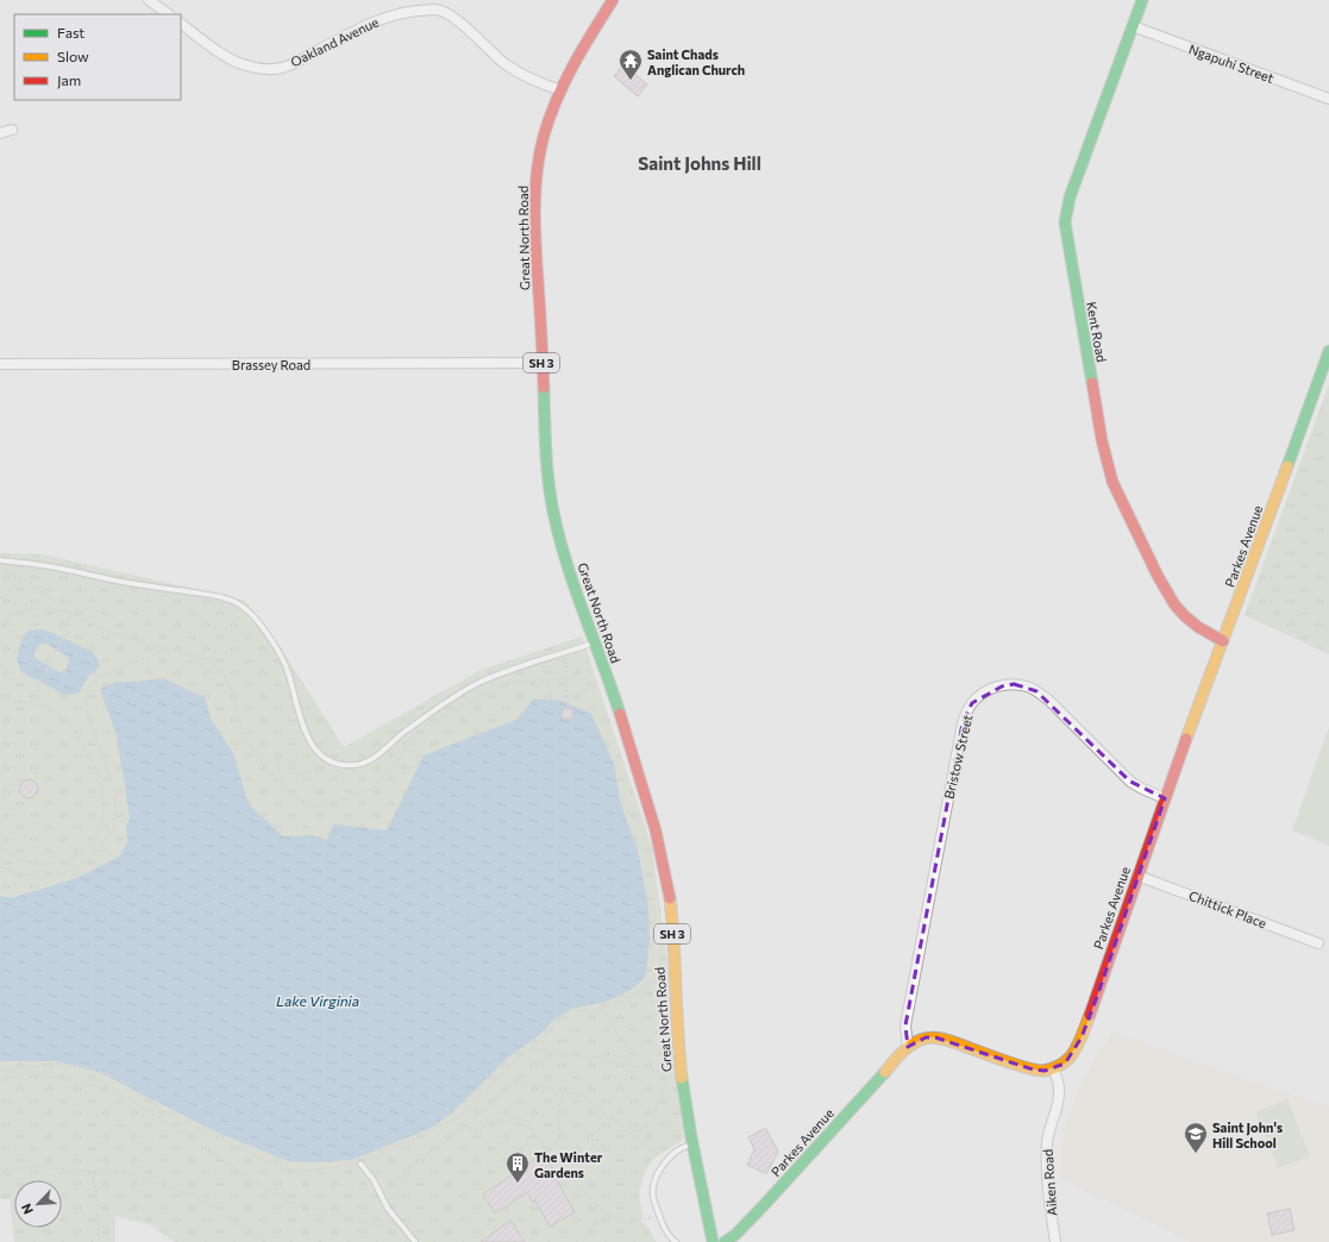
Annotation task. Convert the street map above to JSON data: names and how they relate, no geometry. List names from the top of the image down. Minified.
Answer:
{"streets":{"main road":["Great North Road","Kent Road","SH 3","Parkes Avenue"],"street":["Oakland Avenue","Ngapuhi Street","Brassey Road","Bristow Street","Chittick Place","Aiken Road"]},"crossings":[["Oakland Avenue","Great North Road"],["Ngapuhi Street","Kent Road"],["Great North Road","Brassey Road"],["Kent Road","Parkes Avenue"],["Parkes Avenue","Bristow Street"],["Parkes Avenue","Chittick Place"],["Parkes Avenue","Aiken Road"]],"districts":["Saint Johns Hill"],"water":["Lake Virginia"],"places":{"temple":["Saint Chads Anglican Church"],"school or university":["Saint John's Hill School"],"building":["The Winter Gardens"]},"legend":["Fast","Slow","Jam"],"north":"bottom left"}
